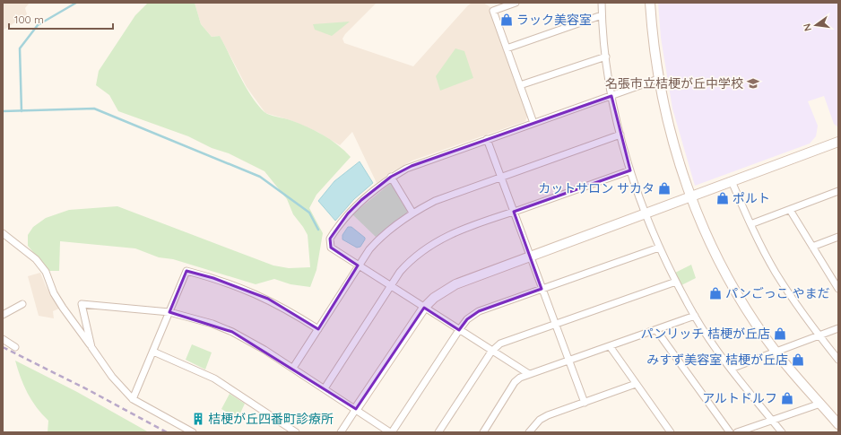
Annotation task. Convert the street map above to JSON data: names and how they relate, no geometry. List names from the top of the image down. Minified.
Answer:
{"places":{"shop":["ラック美容室","カットサロン サカタ","ポルト","パンごっこ やまだ","パンリッチ 桔梗が丘店","みすず美容室 桔梗が丘店","アルトドルフ"],"school or university":["名張市立桔梗が丘中学校"],"building":["桔梗が丘四番町診療所"]},"scale_bar":"100 m","north":"left"}
